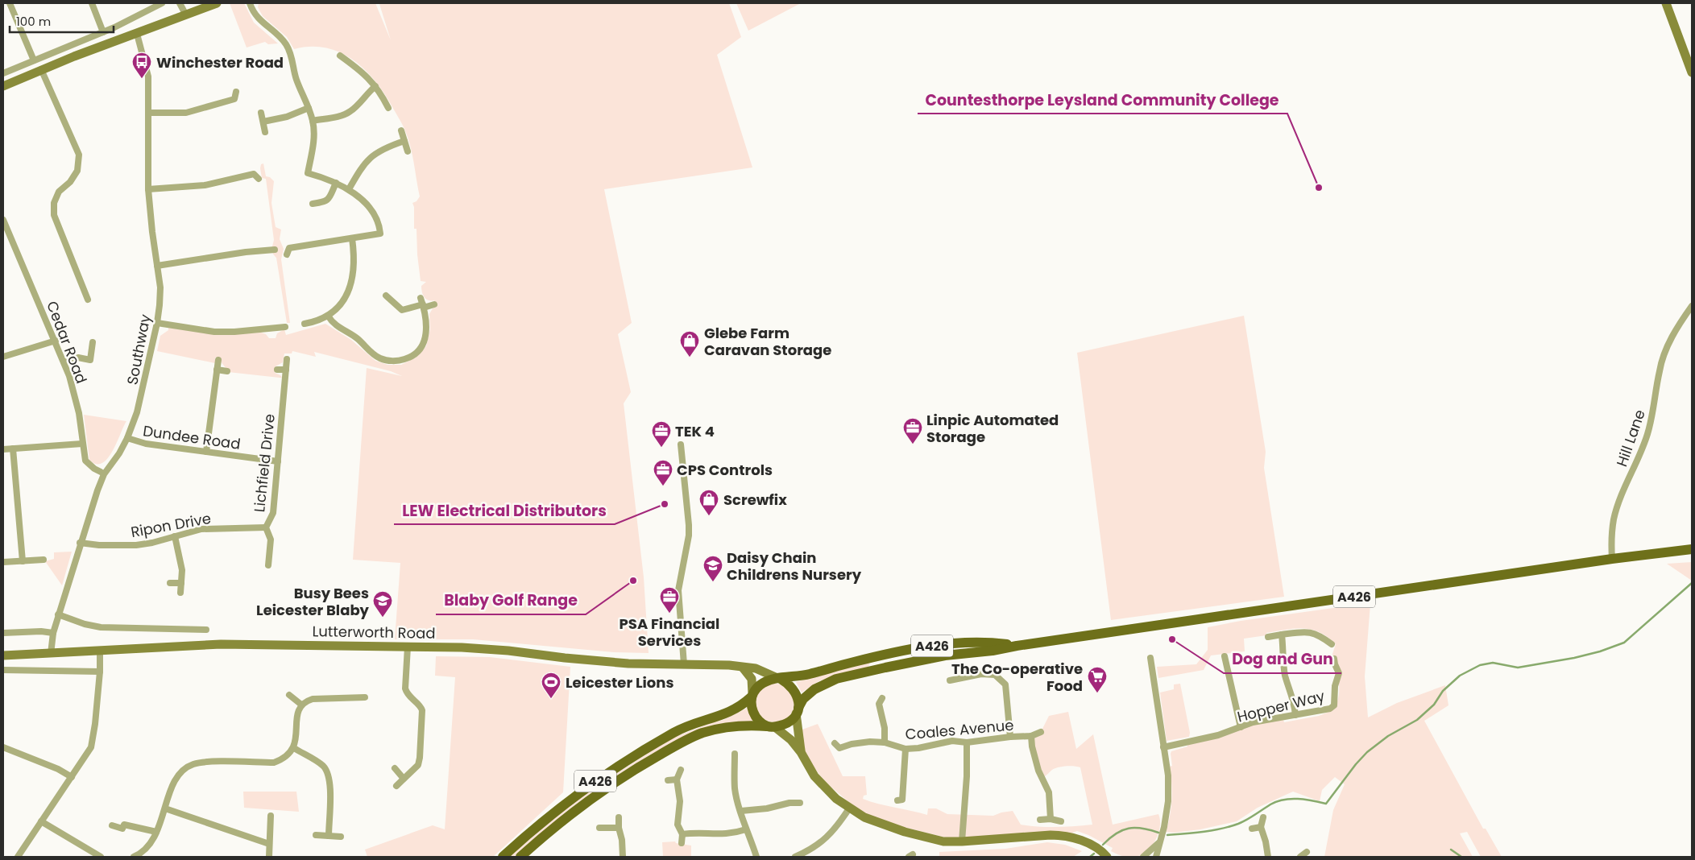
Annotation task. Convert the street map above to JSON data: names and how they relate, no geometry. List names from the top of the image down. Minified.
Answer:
{"streets":{"main road":["A426"],"street":["Cedar Road","Southway","Dundee Road","Hill Lane","Lichfield Drive","Ripon Drive","Lutterworth Road","Hopper Way","Coales Avenue"]},"crossings":[["Southway","Dundee Road"],["Southway","Ripon Drive"],["Southway","Lutterworth Road"],["Dundee Road","Lichfield Drive"],["Hill Lane","A426"],["Lichfield Drive","Ripon Drive"],["A426","Lutterworth Road"]],"places":{"bus stop":["Winchester Road"],"other":["Countesthorpe Leysland Community College","LEW Electrical Distributors","Blaby Golf Range","Dog and Gun"],"shop":["Glebe Farm Caravan Storage","Screwfix"],"office":["Linpic Automated Storage","TEK 4","CPS Controls","PSA Financial Services"],"school or university":["Daisy Chain Childrens Nursery","Busy Bees Leicester Blaby"],"supermarket":["The Co-operative Food"],"sports":["Leicester Lions"]},"scale_bar":"100 m"}
